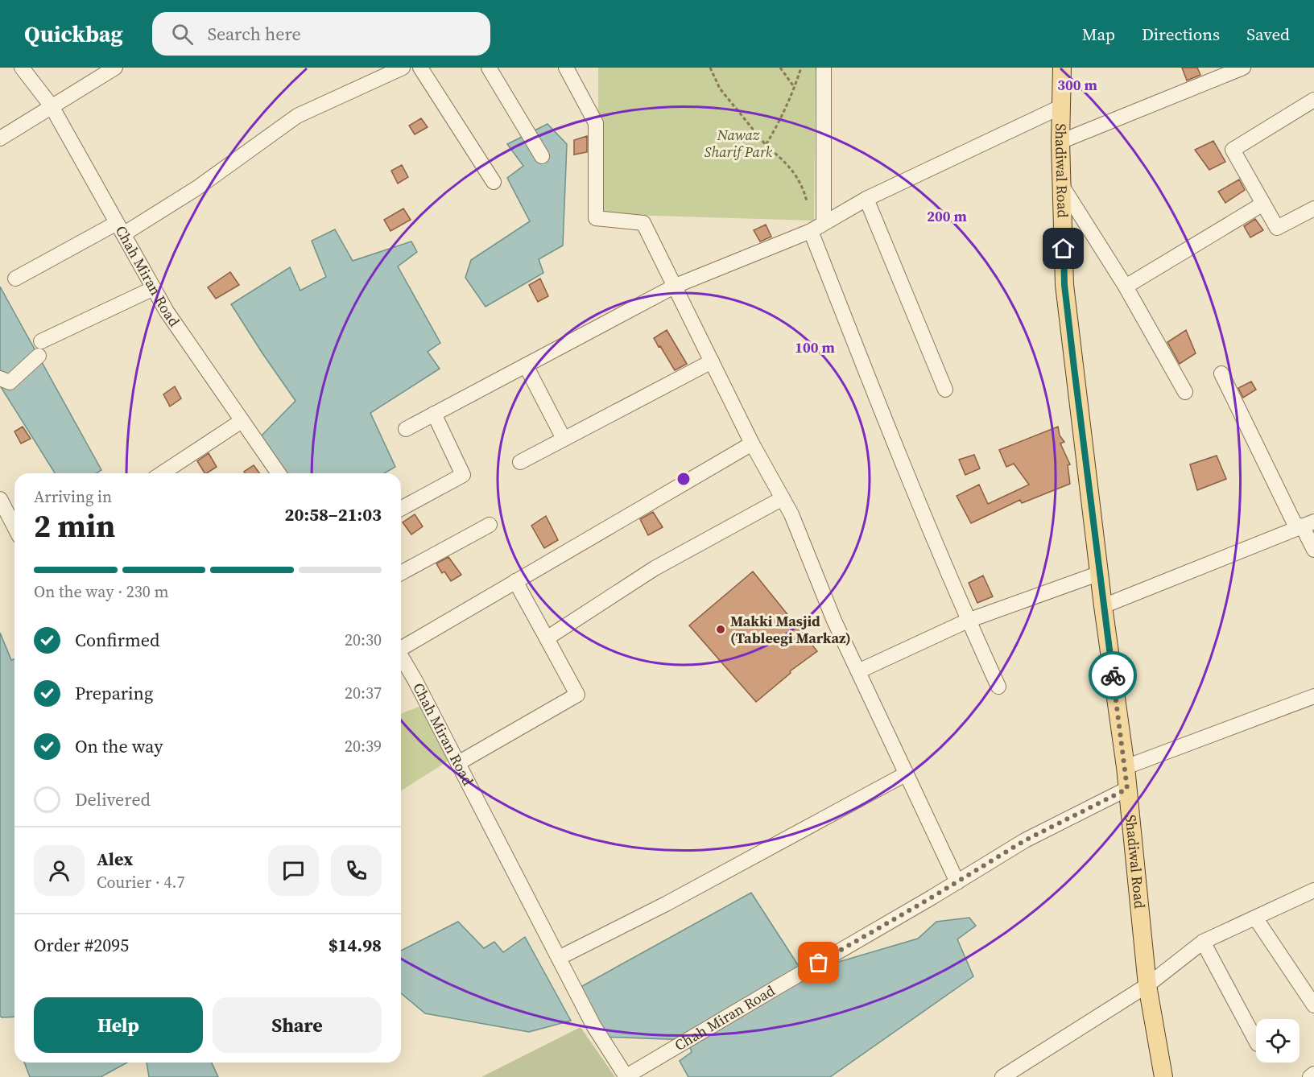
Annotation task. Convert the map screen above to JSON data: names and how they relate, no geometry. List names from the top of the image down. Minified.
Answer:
{"streets":{"main road":["Shadiwal Road"],"street":["Chah Miran Road"]},"crossings":[["Shadiwal Road","Chah Miran Road"]],"parks":["Nawaz Sharif Park"],"places":["Makki Masjid (Tableegi Markaz)"],"page":{"header":"Quickbag","search":"Search here","nav":["Map","Directions","Saved"],"heading":["2 min","Arriving in","20:58–21:03"],"panel":["Alex","Courier · 4.7","Order #2095","$14.98"],"bar":"On the way · 230 m","list":[["Confirmed","20:30"],["Preparing","20:37"],["On the way","20:39"],"Delivered"],"buttons":["Help","Share"]},"rings":["300 m","200 m","100 m"]}
